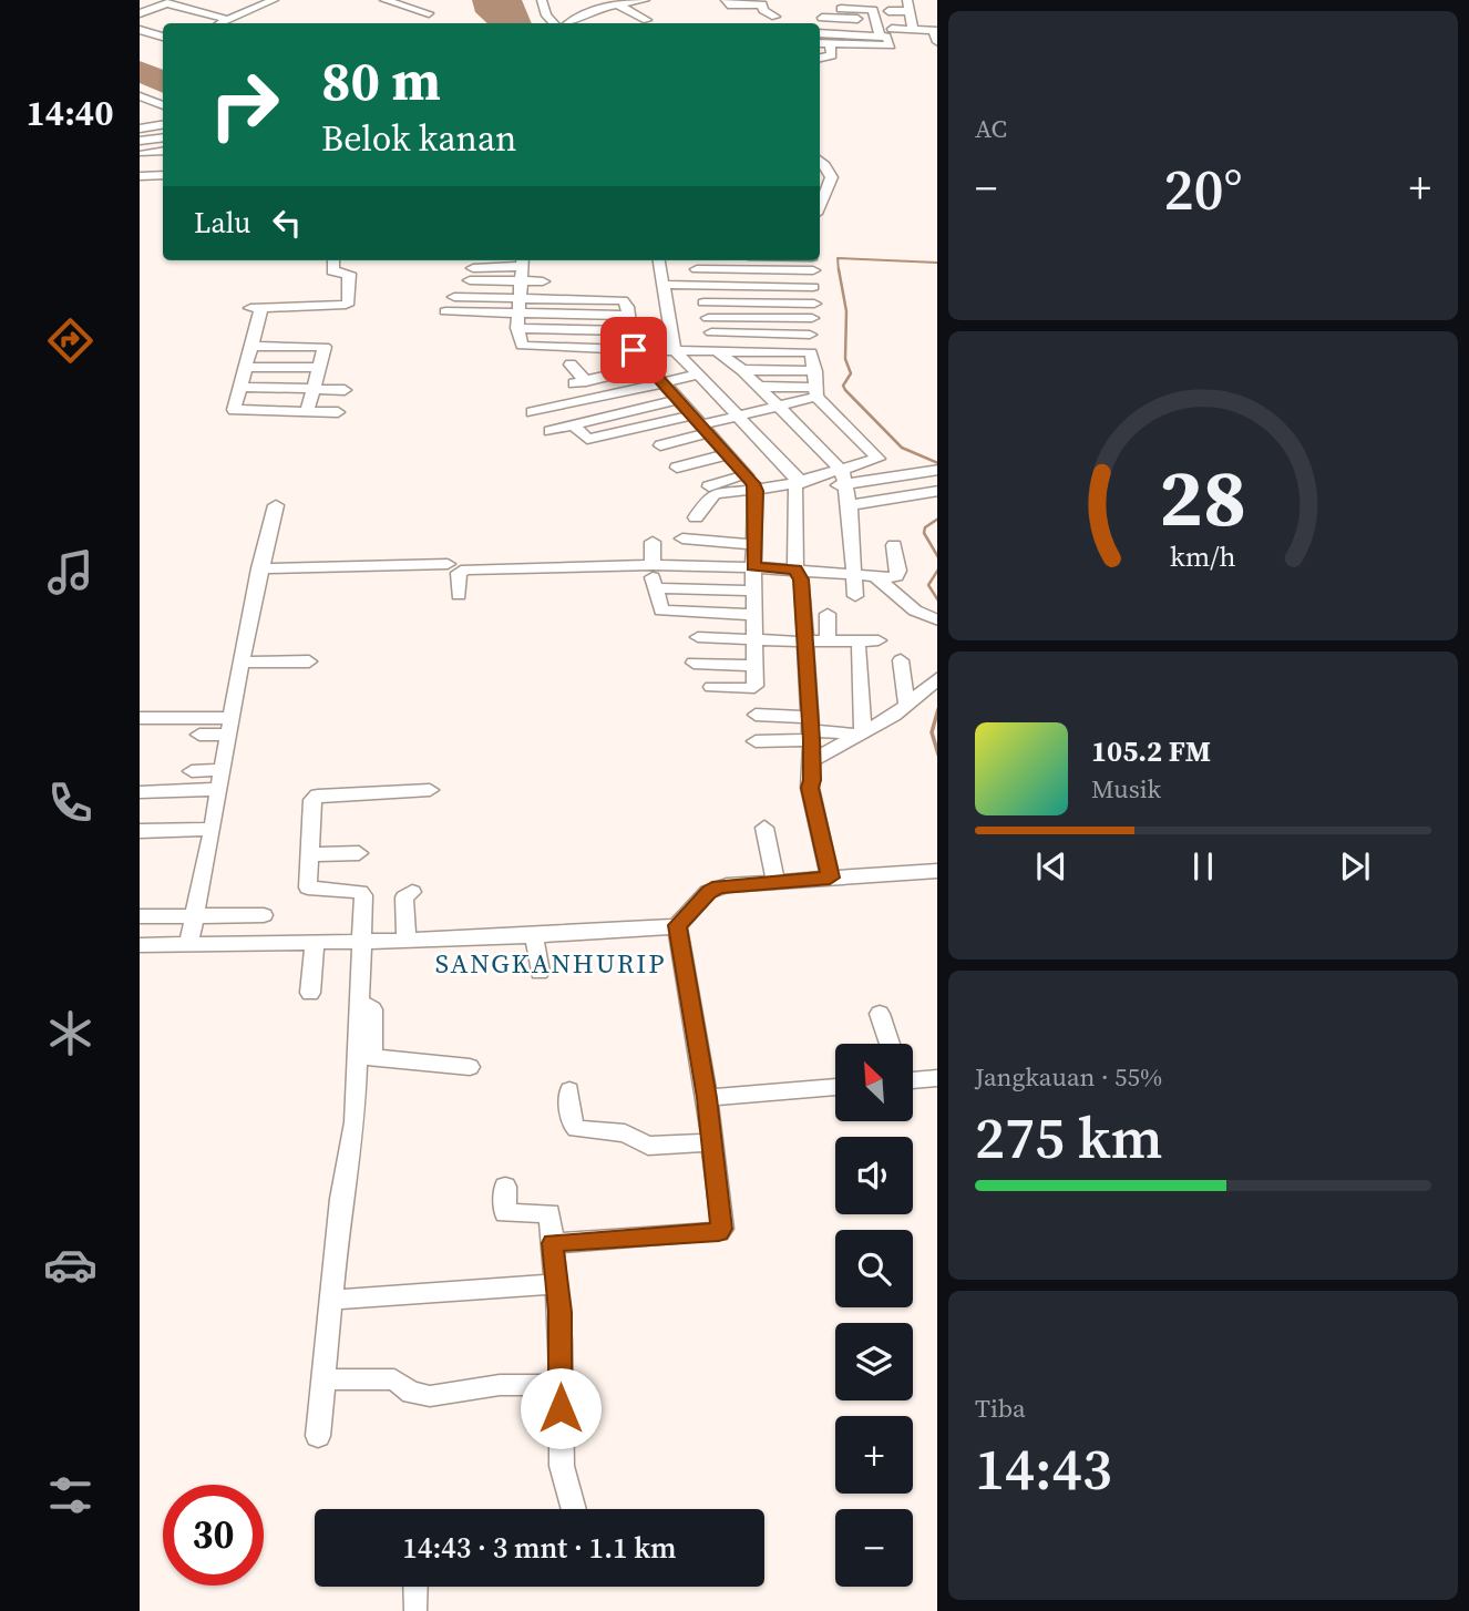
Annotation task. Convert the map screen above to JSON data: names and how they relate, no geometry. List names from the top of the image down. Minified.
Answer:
{"districts":["SANGKANHURIP"],"north":"top left","page":{"tabs":"14:40","tile":["AC",["Jangkauan · 55%","275 km"],["Tiba","14:43"]],"turn":["80 m","Belok kanan"],"heat":["−","20°","+"],"then":"Lalu","song":["105.2 FM","Musik"],"map_buttons":["+","−"],"limit":"30","trip":"14:43 · 3 mnt · 1.1 km","gauge":["28","km/h"]}}
